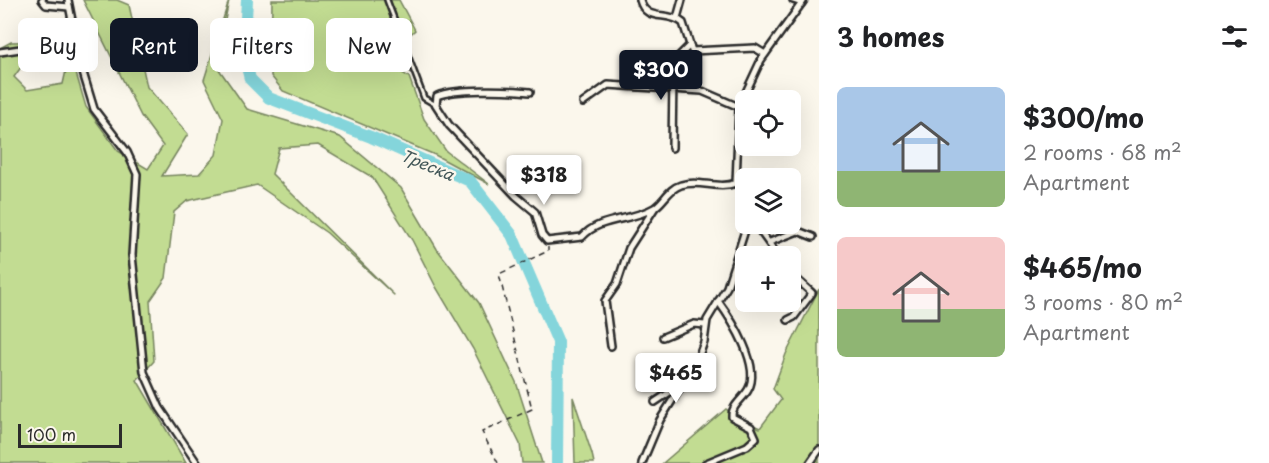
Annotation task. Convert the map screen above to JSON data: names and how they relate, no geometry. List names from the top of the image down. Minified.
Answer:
{"water":["Треска"],"scale_bar":"100 m","page":{"heading":"3 homes","chip":["Buy","Rent","Filters","New"],"price":["$300","$318","$465"],"list":[{"name":"$300/mo","note":"2 rooms · 68 m² · Apartment"},{"name":"$465/mo","note":"3 rooms · 80 m² · Apartment"}],"map_buttons":"+","scale":"100 m"}}
